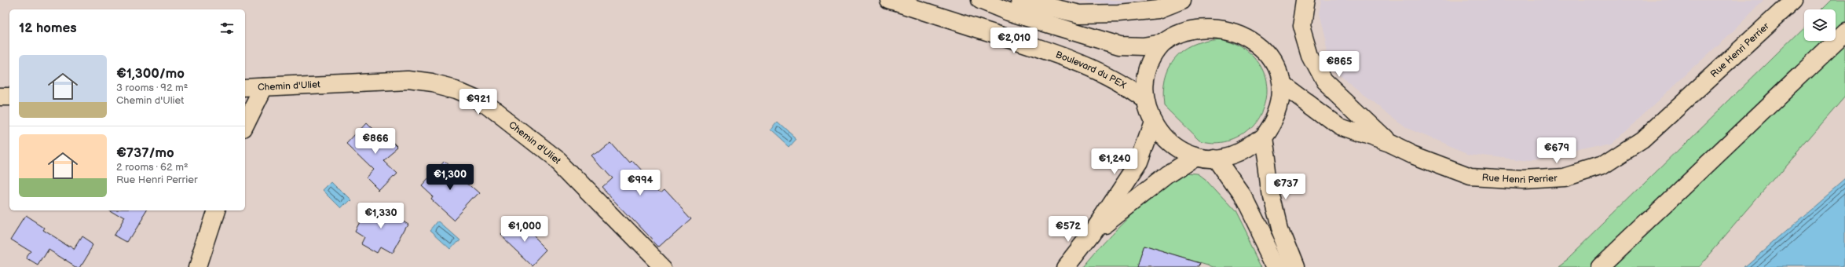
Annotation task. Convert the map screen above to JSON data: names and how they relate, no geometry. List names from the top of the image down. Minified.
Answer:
{"streets":{"street":["Rue Henri Perrier","Boulevard du PEX","Chemin d'Uliet"]},"page":{"heading":"12 homes","price":["€2,010","€865","€921","€866","€679","€1,240","€1,300","€994","€737","€1,330","€1,000","€572"],"list":[{"name":"€1,300/mo","note":"3 rooms · 92 m² · Chemin d'Uliet"},{"name":"€737/mo","note":"2 rooms · 62 m² · Rue Henri Perrier"}]}}
